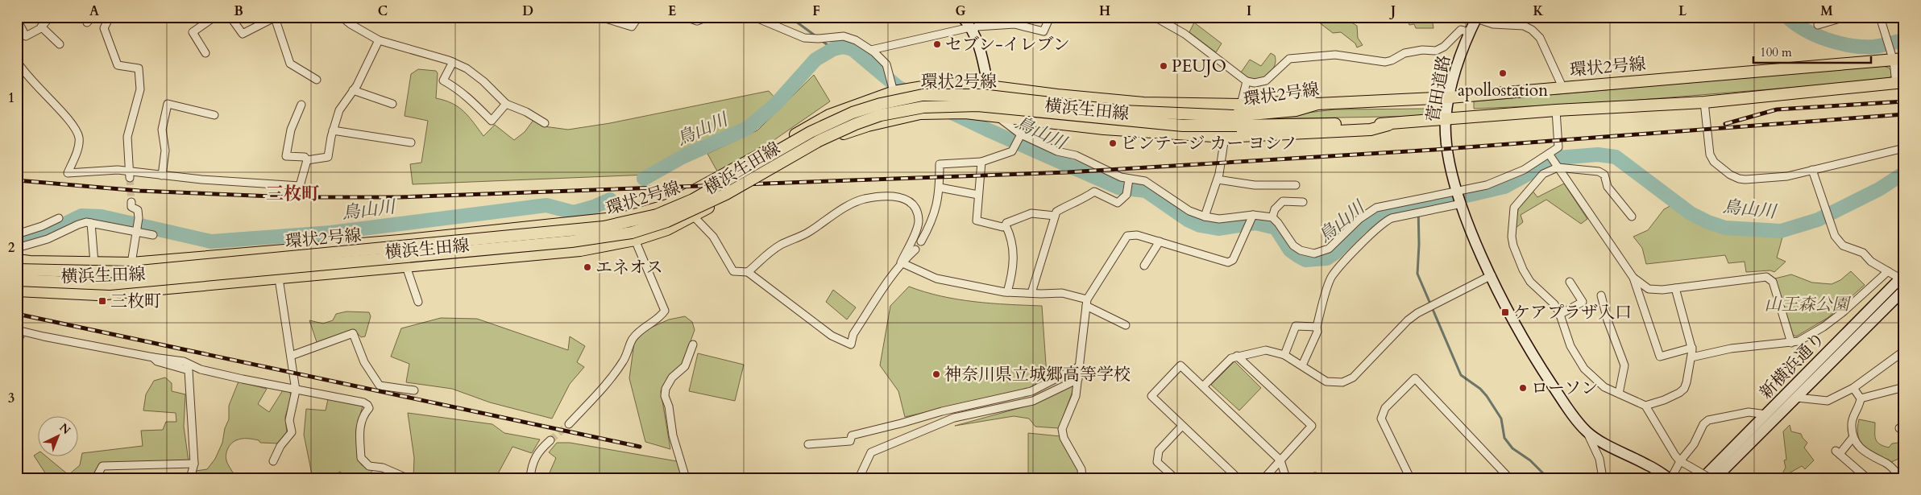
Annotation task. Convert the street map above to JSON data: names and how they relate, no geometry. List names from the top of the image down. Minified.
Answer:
{"streets":{"main road":["環状2号線","横浜生田線"],"street":["菅田道路","新横浜通り"]},"crossings":[["環状2号線","菅田道路"],["環状2号線","横浜生田線"]],"districts":["三枚町"],"water":["鳥山川"],"parks":["山王森公園"],"places":{"other":["セブン-イレブン","PEUJO","apollostation","ビンテージ カー ヨシノ","エネオス","神奈川県立城郷高等学校","ローソン"],"transit":["三枚町","ケアプラザ入口"]},"scale_bar":"100 m","north":"top right","grid":{"columns":["A","B","C","D","E","F","G","H","I","J","K","L","M"],"rows":["1","2","3"]}}
